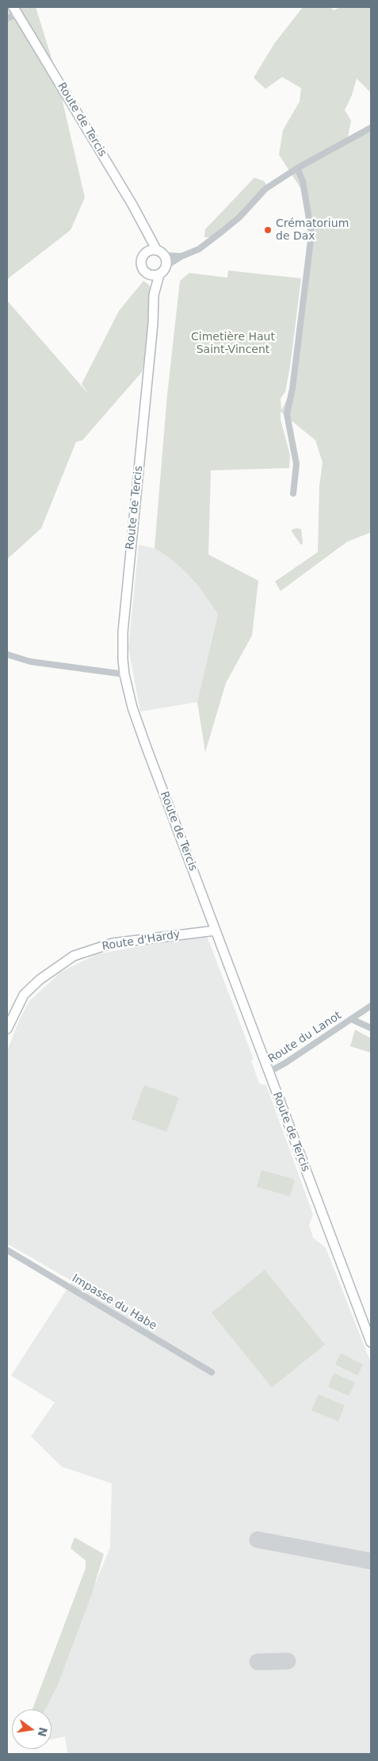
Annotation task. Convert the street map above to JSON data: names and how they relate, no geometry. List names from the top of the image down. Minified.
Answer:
{"streets":{"main road":["Route de Tercis","Route d'Hardy"],"street":["Route du Lanot","Impasse du Habe"]},"crossings":[["Route de Tercis","Route d'Hardy"],["Route de Tercis","Route du Lanot"]],"parks":["Cimetière Haut Saint-Vincent"],"places":["Crématorium de Dax"],"north":"right"}
